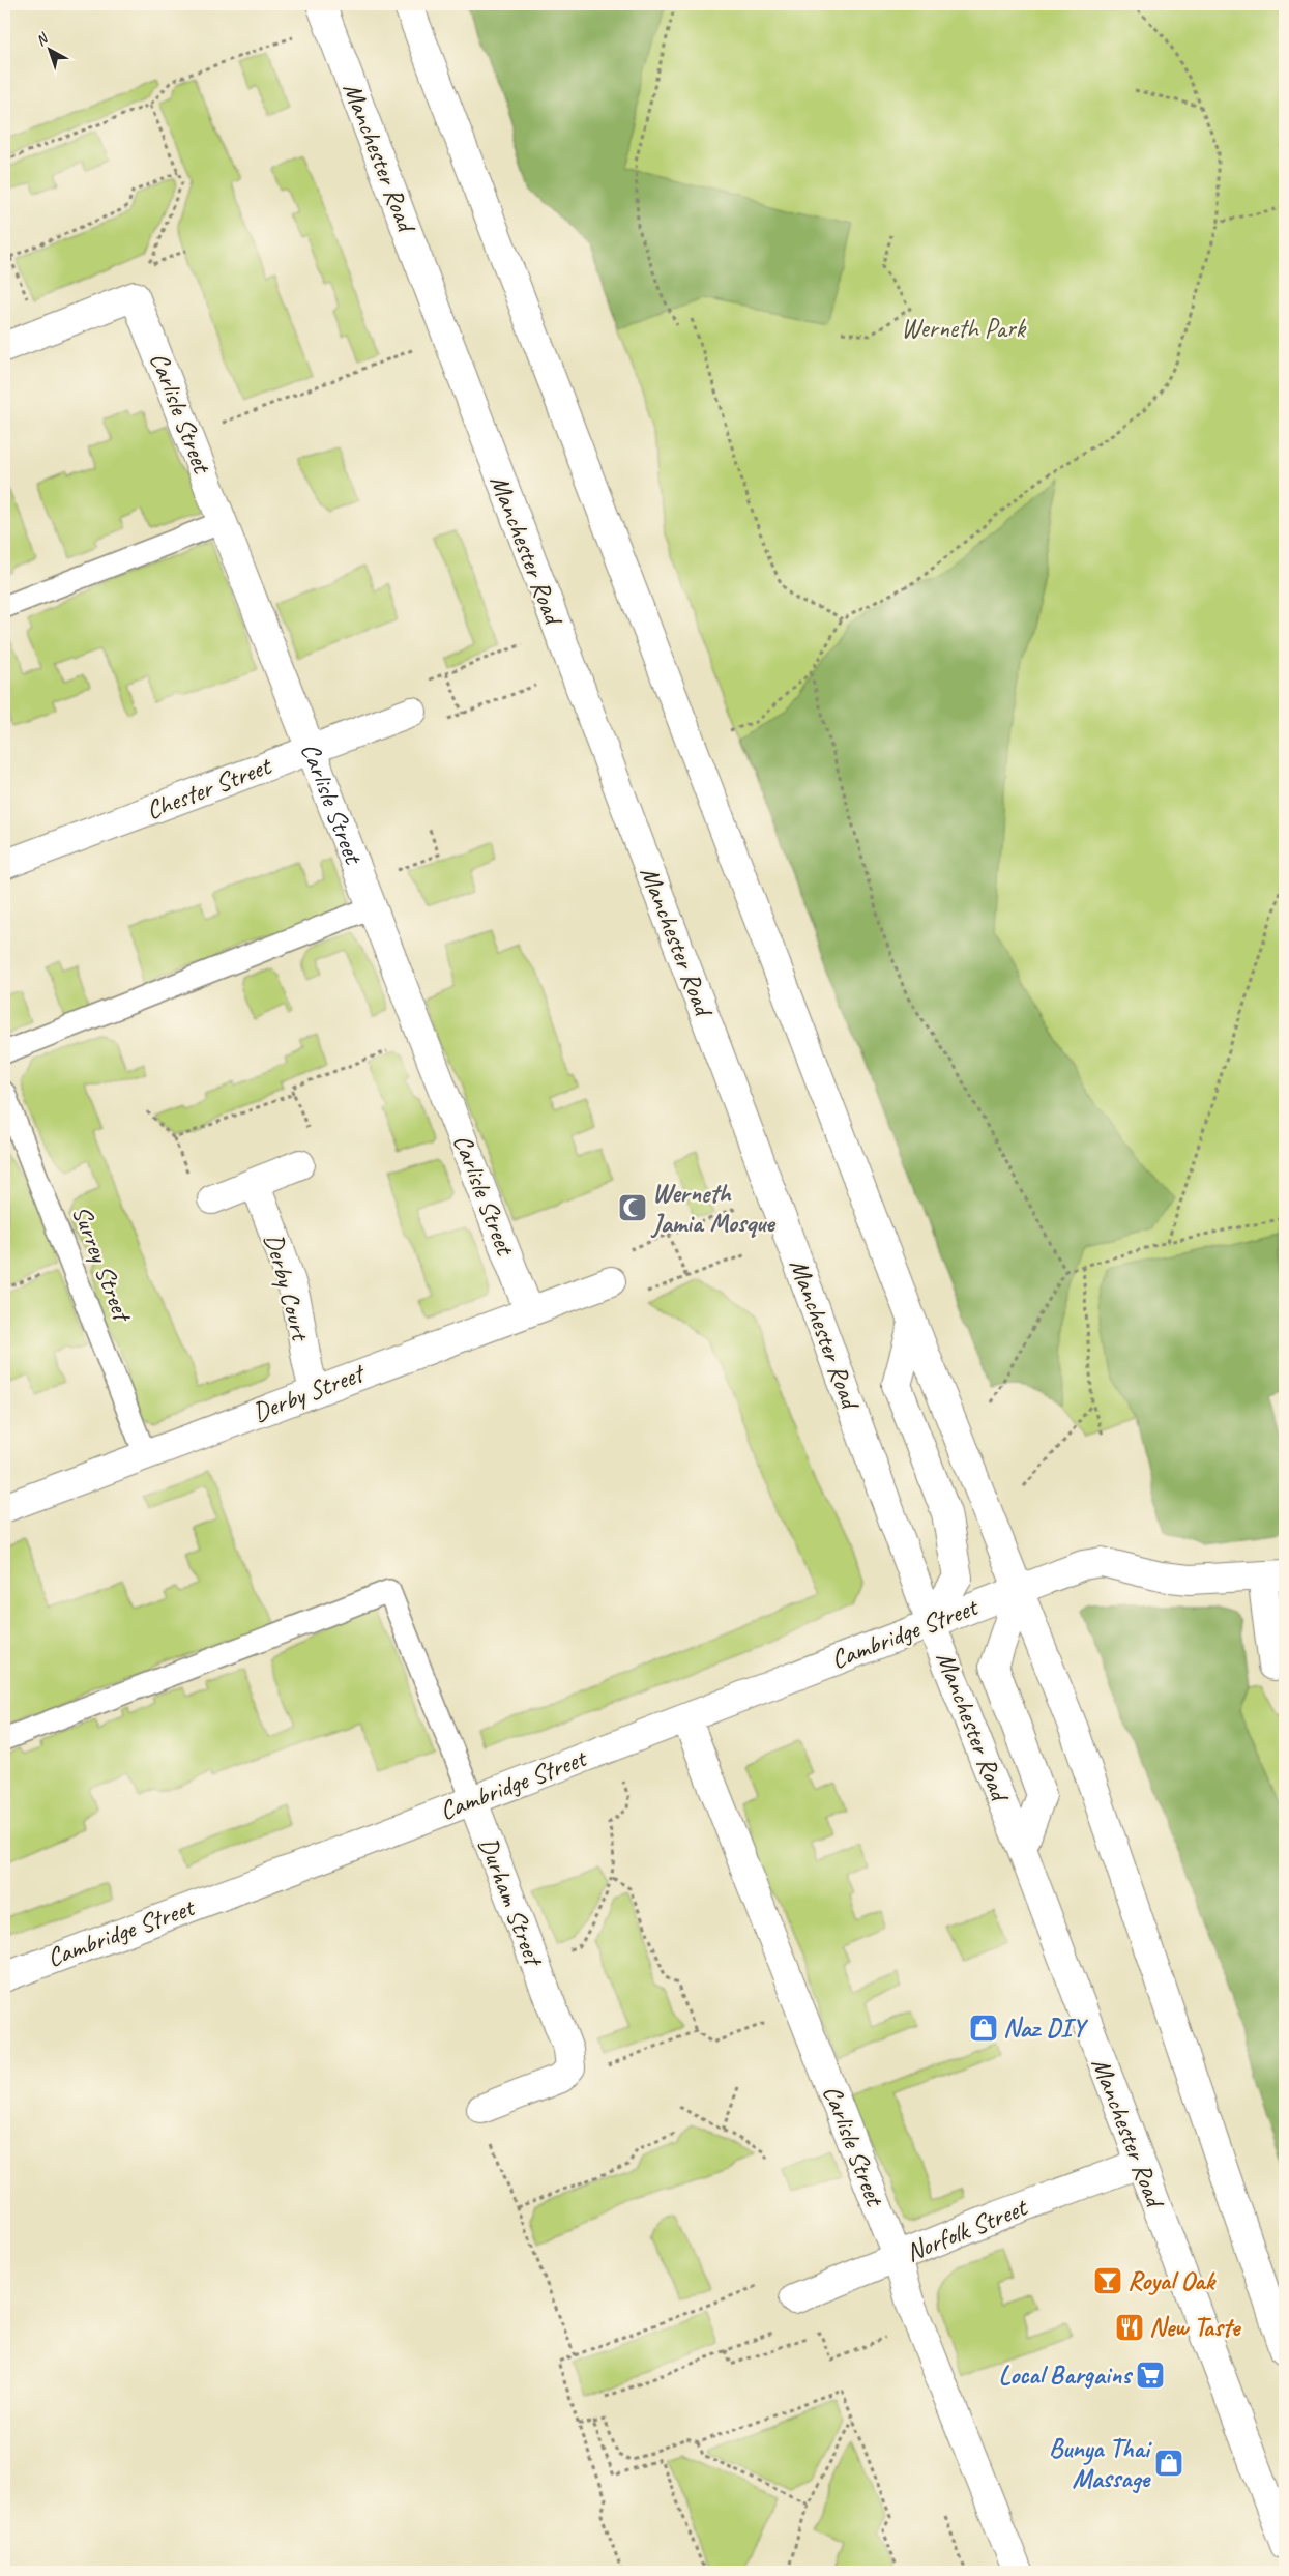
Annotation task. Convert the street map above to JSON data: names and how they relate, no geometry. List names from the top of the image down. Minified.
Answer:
{"streets":{"main road":["Manchester Road","Carlisle Street","Chester Street","Derby Court","Derby Street","Cambridge Street","Durham Street","Norfolk Street"],"lane":["Surrey Street"]},"crossings":[["Manchester Road","Cambridge Street"],["Manchester Road","Norfolk Street"],["Carlisle Street","Chester Street"],["Carlisle Street","Derby Street"],["Carlisle Street","Cambridge Street"],["Carlisle Street","Norfolk Street"],["Surrey Street","Derby Street"],["Derby Court","Derby Street"],["Cambridge Street","Durham Street"]],"parks":["Werneth Park"],"places":{"mosque":["Werneth Jamia Mosque"],"shop":["Naz DIY","Bunya Thai Massage"],"bar":["Royal Oak"],"restaurant":["New Taste"],"supermarket":["Local Bargains"]},"north":"top left"}
